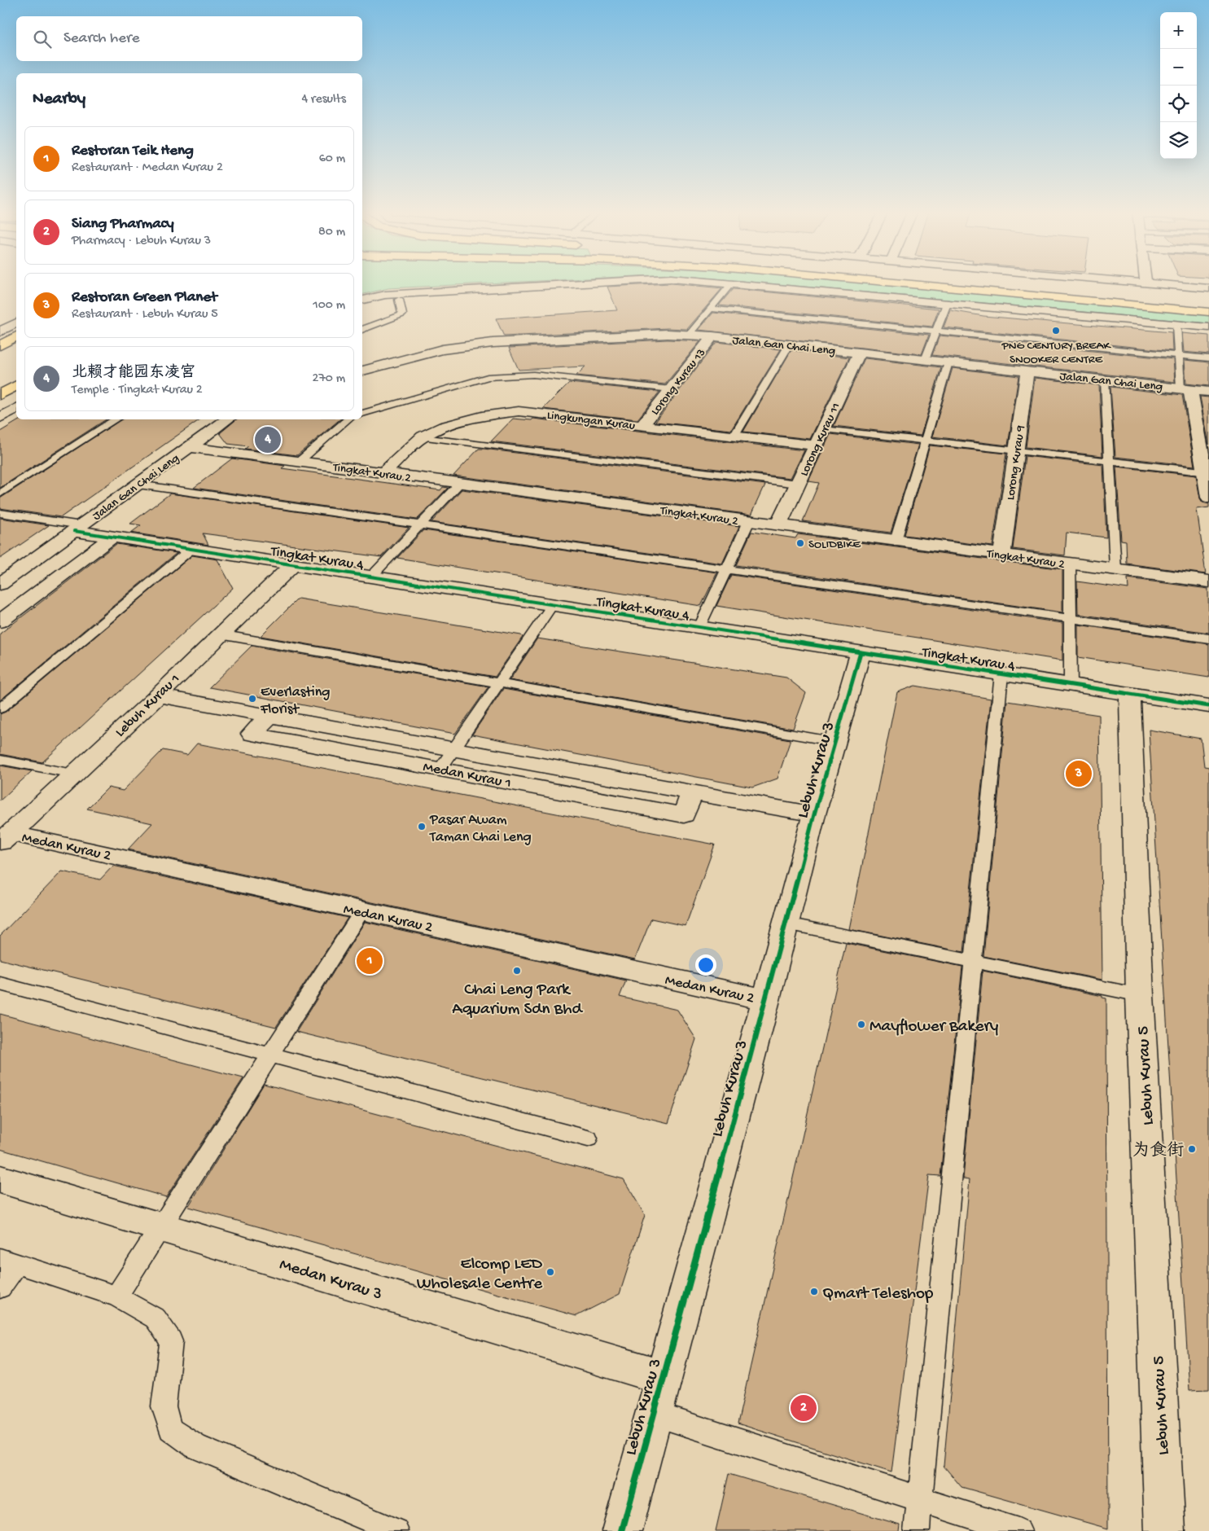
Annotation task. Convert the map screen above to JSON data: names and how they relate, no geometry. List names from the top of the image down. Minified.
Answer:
{"streets":{"street":["Jalan Gan Chai Leng","Lorong Kurau 13","Lingkungan Kurau","Lorong Kurau 11","Lorong Kurau 9","Tingkat Kurau 2","Tingkat Kurau 4","Lebuh Kurau 1","Lebuh Kurau 3","Medan Kurau 1","Medan Kurau 2","Lebuh Kurau 5","Medan Kurau 3"]},"crossings":[["Jalan Gan Chai Leng","Lorong Kurau 13"],["Jalan Gan Chai Leng","Lorong Kurau 11"],["Jalan Gan Chai Leng","Lorong Kurau 9"],["Jalan Gan Chai Leng","Tingkat Kurau 2"],["Jalan Gan Chai Leng","Tingkat Kurau 4"],["Lorong Kurau 13","Lingkungan Kurau"],["Lingkungan Kurau","Lorong Kurau 11"],["Lingkungan Kurau","Tingkat Kurau 2"],["Lorong Kurau 11","Tingkat Kurau 2"],["Lorong Kurau 9","Tingkat Kurau 2"],["Tingkat Kurau 4","Lebuh Kurau 1"],["Tingkat Kurau 4","Lebuh Kurau 3"],["Tingkat Kurau 4","Lebuh Kurau 5"],["Lebuh Kurau 1","Medan Kurau 1"],["Lebuh Kurau 1","Medan Kurau 2"],["Lebuh Kurau 3","Medan Kurau 1"],["Lebuh Kurau 3","Medan Kurau 2"],["Lebuh Kurau 3","Medan Kurau 3"]],"places":["PNG CENTURY BREAK SNOOKER CENTRE","SOLIDBIKE","Everlasting Florist","Pasar Awam Taman Chai Leng","Chai Leng Park Aquarium Sdn Bhd","Mayflower Bakery","为食街","Elcomp LED Wholesale Centre","Qmart Teleshop"],"page":{"map_buttons":["+","−"],"search":"Search here","heading":["Nearby","4 results"],"list":[{"mark":"1","name":"Restoran Teik Heng","note":"Restaurant · Medan Kurau 2","value":"60 m"},{"mark":"2","name":"Siang Pharmacy","note":"Pharmacy · Lebuh Kurau 3","value":"80 m"},{"mark":"3","name":"Restoran Green Planet","note":"Restaurant · Lebuh Kurau 5","value":"100 m"},{"mark":"4","name":"北赖才能园东凌宫","note":"Temple · Tingkat Kurau 2","value":"270 m"}],"pins":["4","3","1","2"]}}
